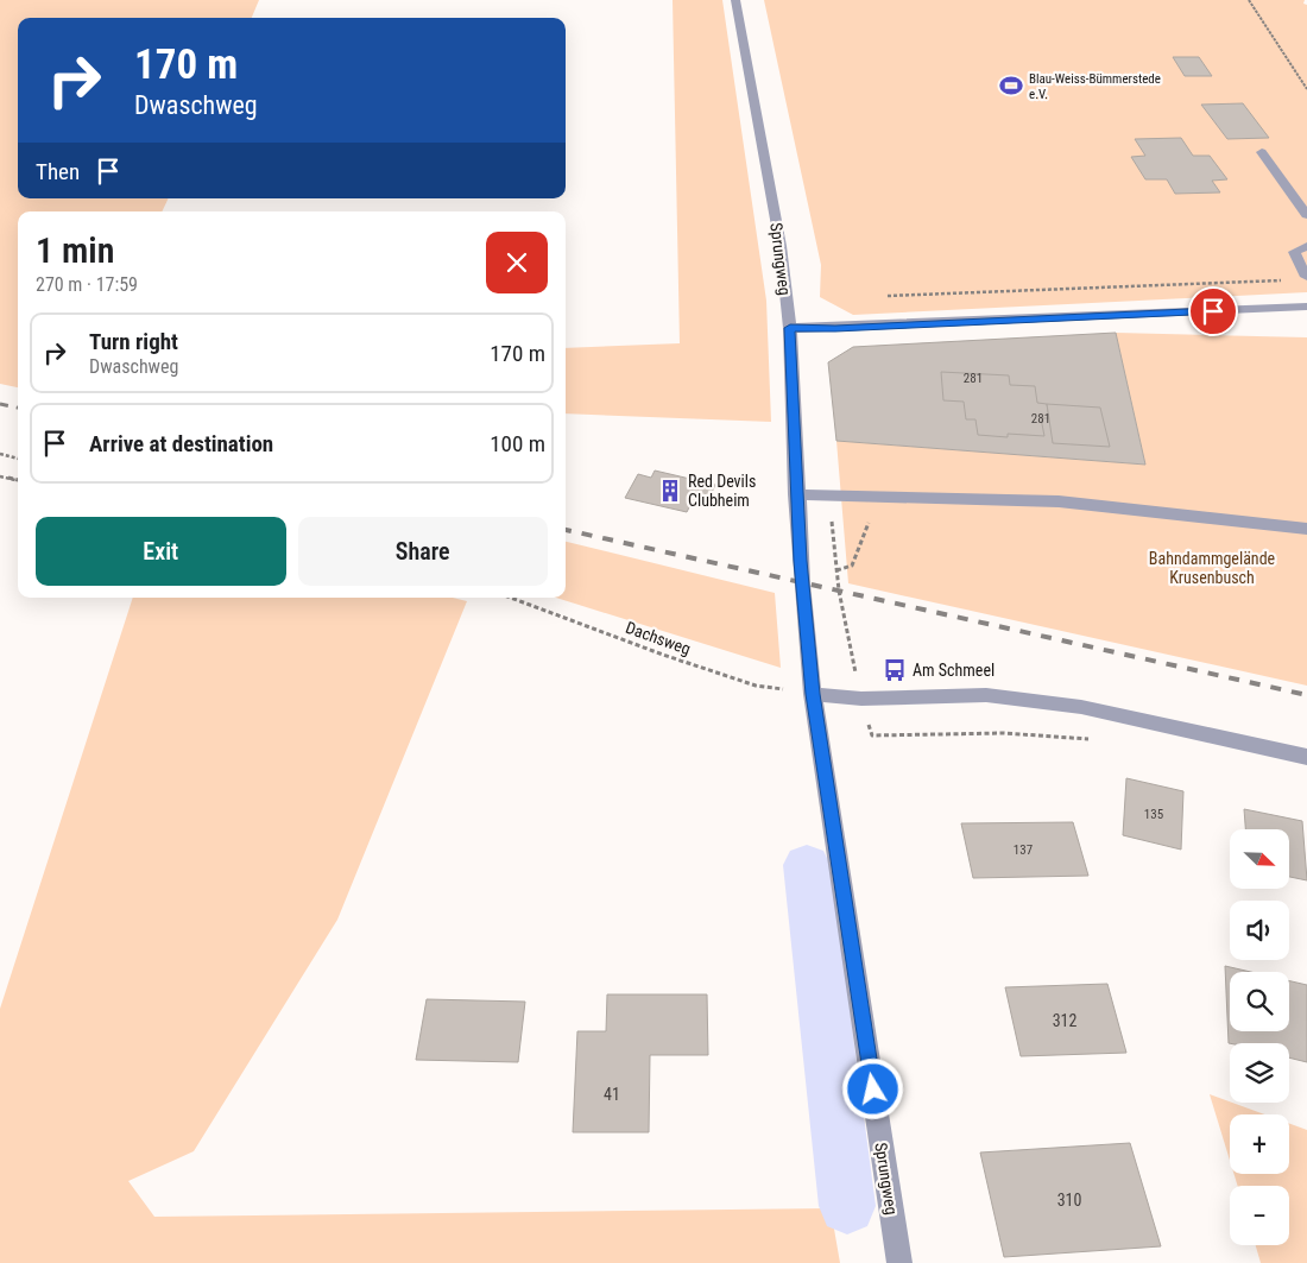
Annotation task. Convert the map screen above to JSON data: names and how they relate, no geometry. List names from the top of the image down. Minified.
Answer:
{"streets":{"street":["Sprungweg"],"path":["Dachsweg"]},"crossings":[["Sprungweg","Dachsweg"]],"parks":["Bahndammgelände Krusenbusch"],"places":{"sports":["Blau-Weiss-Bümmerstede e.V."],"building":["Red Devils Clubheim"],"bus stop":["Am Schmeel"]},"house_numbers":["281","281","135","137","312","41","310"],"north":"bottom right","page":{"turn":["170 m","Dwaschweg"],"then":"Then","heading":["1 min","270 m · 17:59"],"list":[{"name":"Turn right","note":"Dwaschweg","value":"170 m"},{"name":"Arrive at destination","value":"100 m"}],"buttons":["Exit","Share"],"map_buttons":["+","−"]}}
